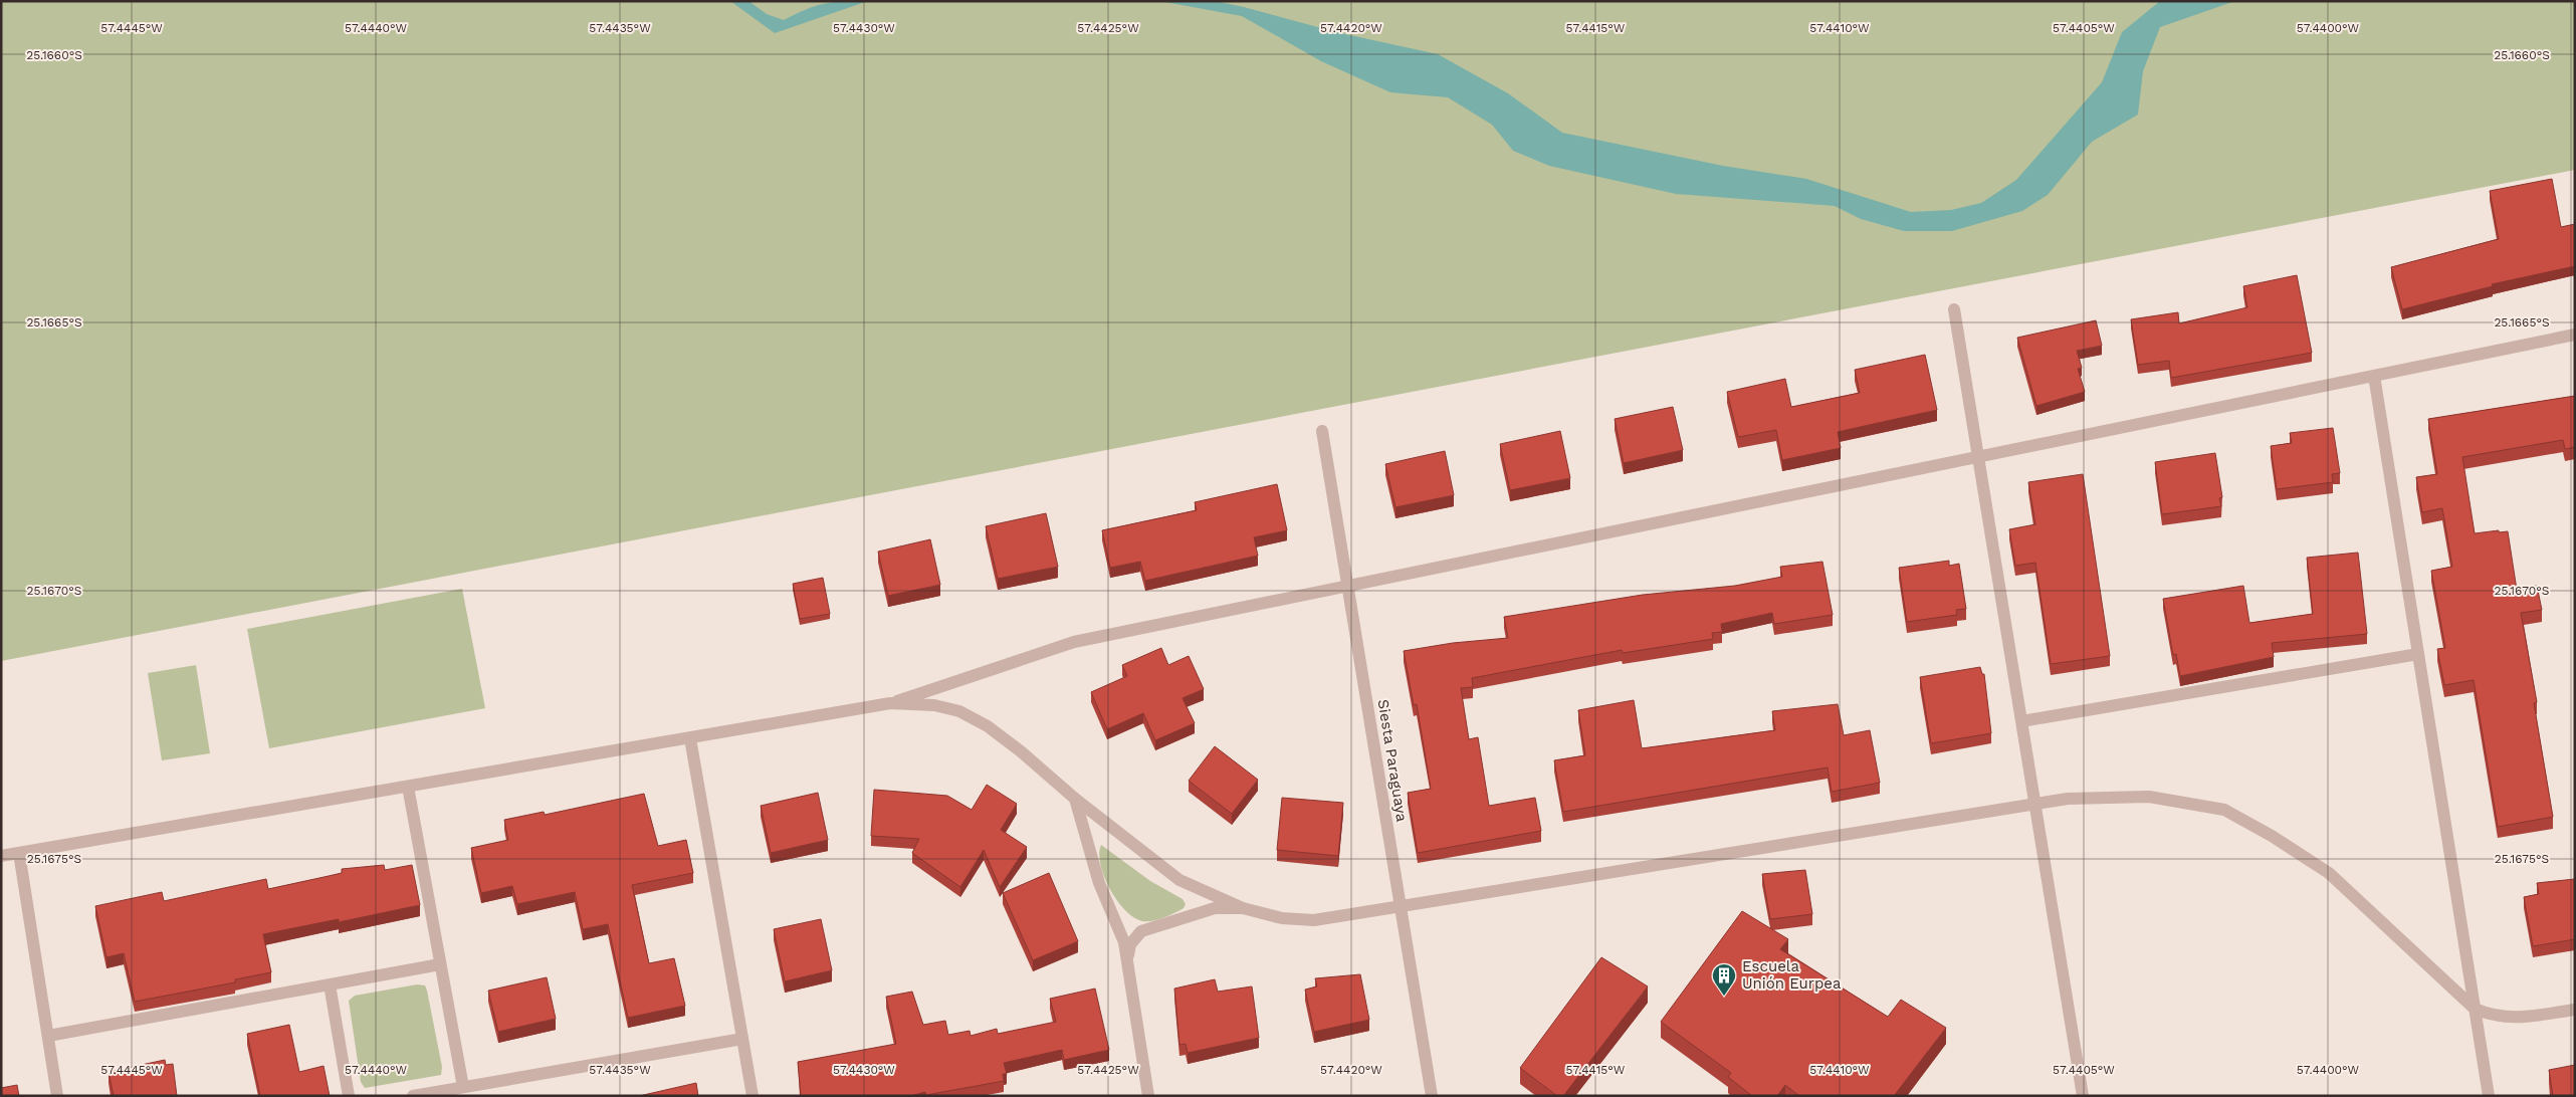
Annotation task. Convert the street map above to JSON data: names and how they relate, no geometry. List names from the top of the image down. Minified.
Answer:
{"streets":{"street":["Siesta Paraguaya"]},"places":{"building":["Escuela Unión Eurpea"]},"coordinates":["57.4445°W","57.4440°W","57.4435°W","57.4430°W","57.4425°W","57.4420°W","57.4415°W","57.4410°W","57.4405°W","57.4400°W","25.1660°S","25.1665°S","25.1670°S","25.1675°S"]}
